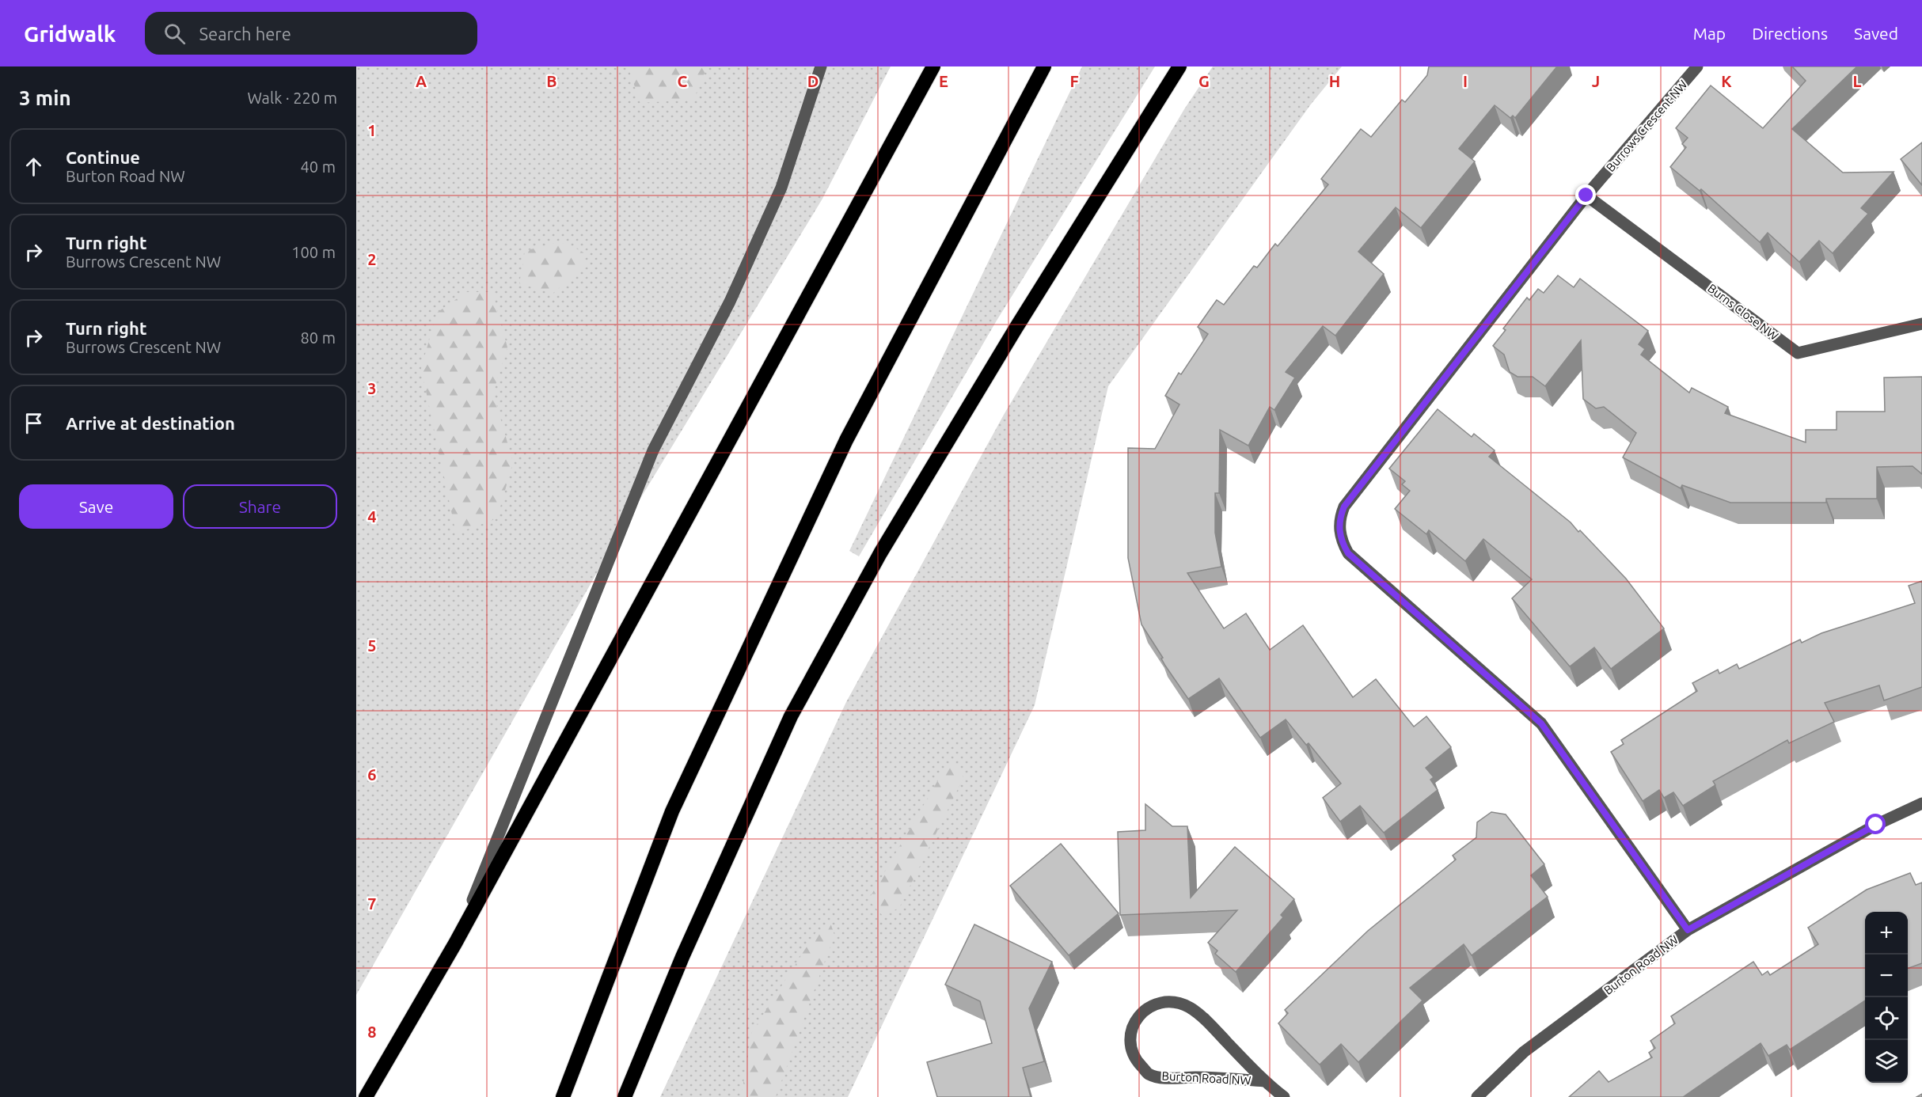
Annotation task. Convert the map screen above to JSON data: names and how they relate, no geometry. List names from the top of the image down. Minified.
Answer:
{"streets":{"street":["Burrows Crescent NW","Burns Close NW","Burton Road NW"]},"crossings":[["Burrows Crescent NW","Burns Close NW"],["Burrows Crescent NW","Burton Road NW"]],"page":{"header":"Gridwalk","search":"Search here","nav":["Map","Directions","Saved"],"heading":["3 min","Walk · 220 m"],"list":[["Continue","Burton Road NW","40 m"],["Turn right","Burrows Crescent NW","100 m"],["Turn right","Burrows Crescent NW","80 m"],"Arrive at destination"],"buttons":["Save","Share"],"map_buttons":["+","−"]},"grid":{"columns":["A","B","C","D","E","F","G","H","I","J","K","L"],"rows":["1","2","3","4","5","6","7","8"]}}
